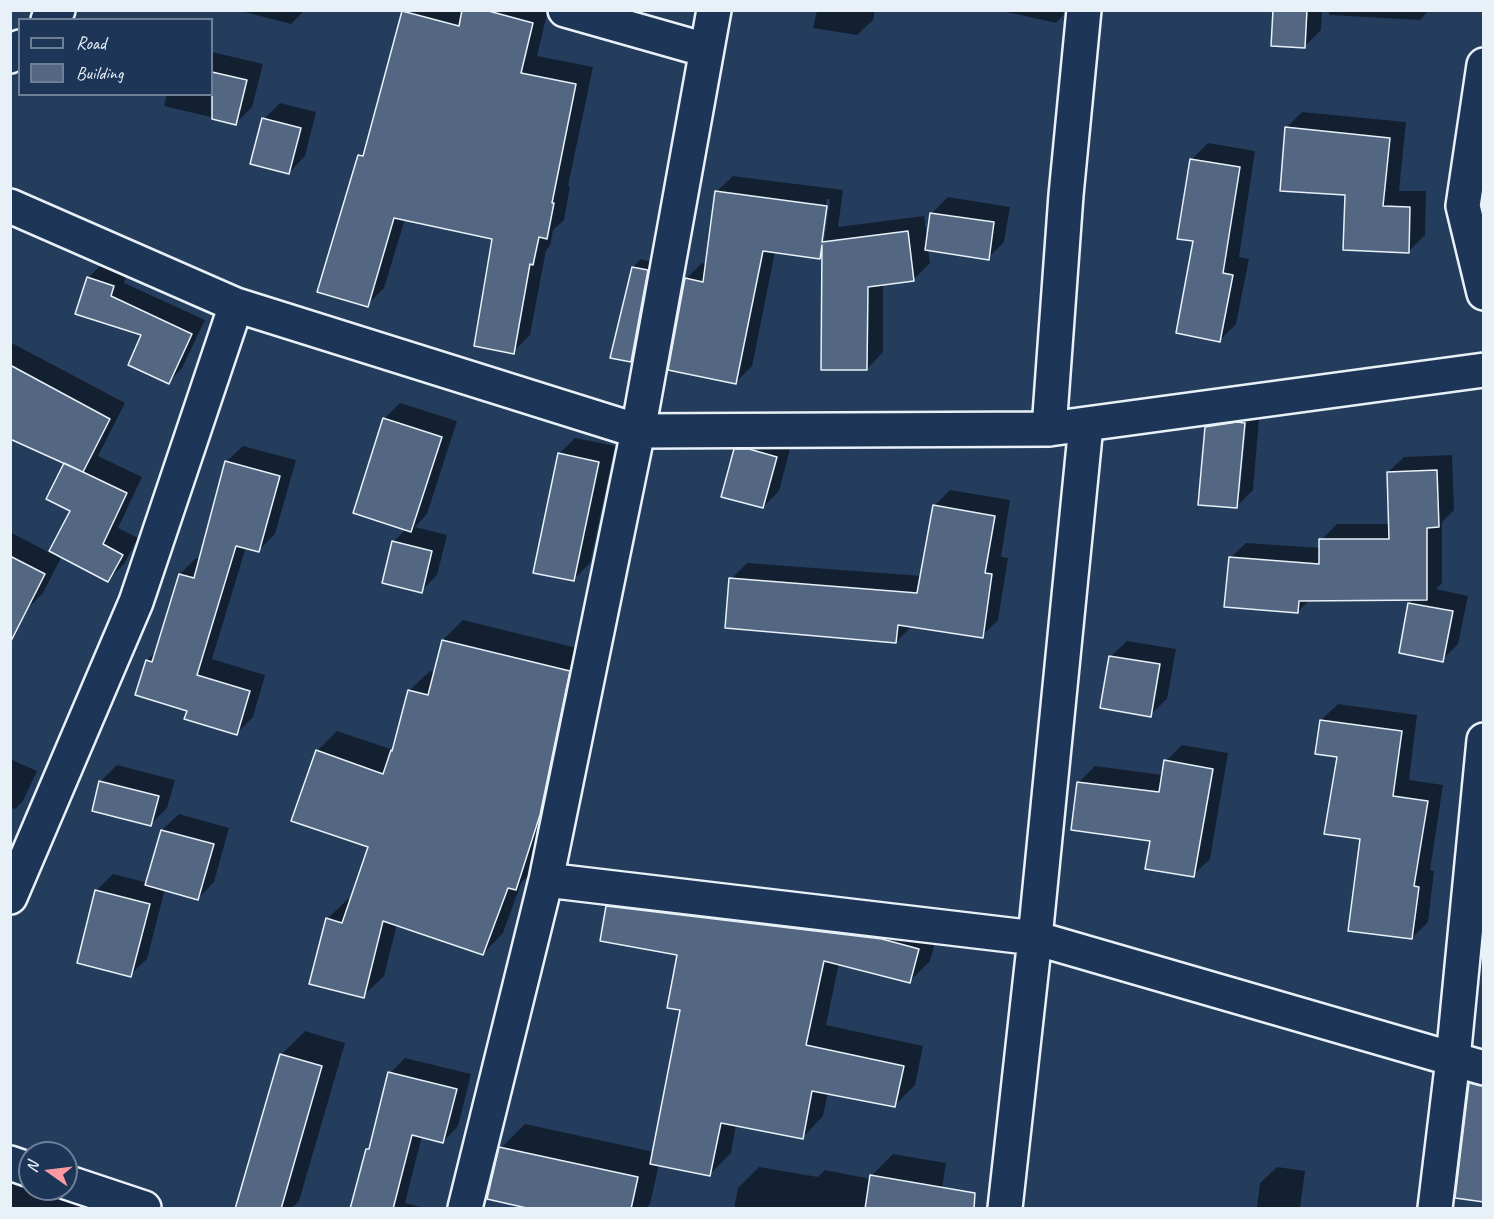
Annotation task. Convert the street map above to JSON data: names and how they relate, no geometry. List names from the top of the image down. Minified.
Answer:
{"legend":["Road","Building"],"north":"left"}
